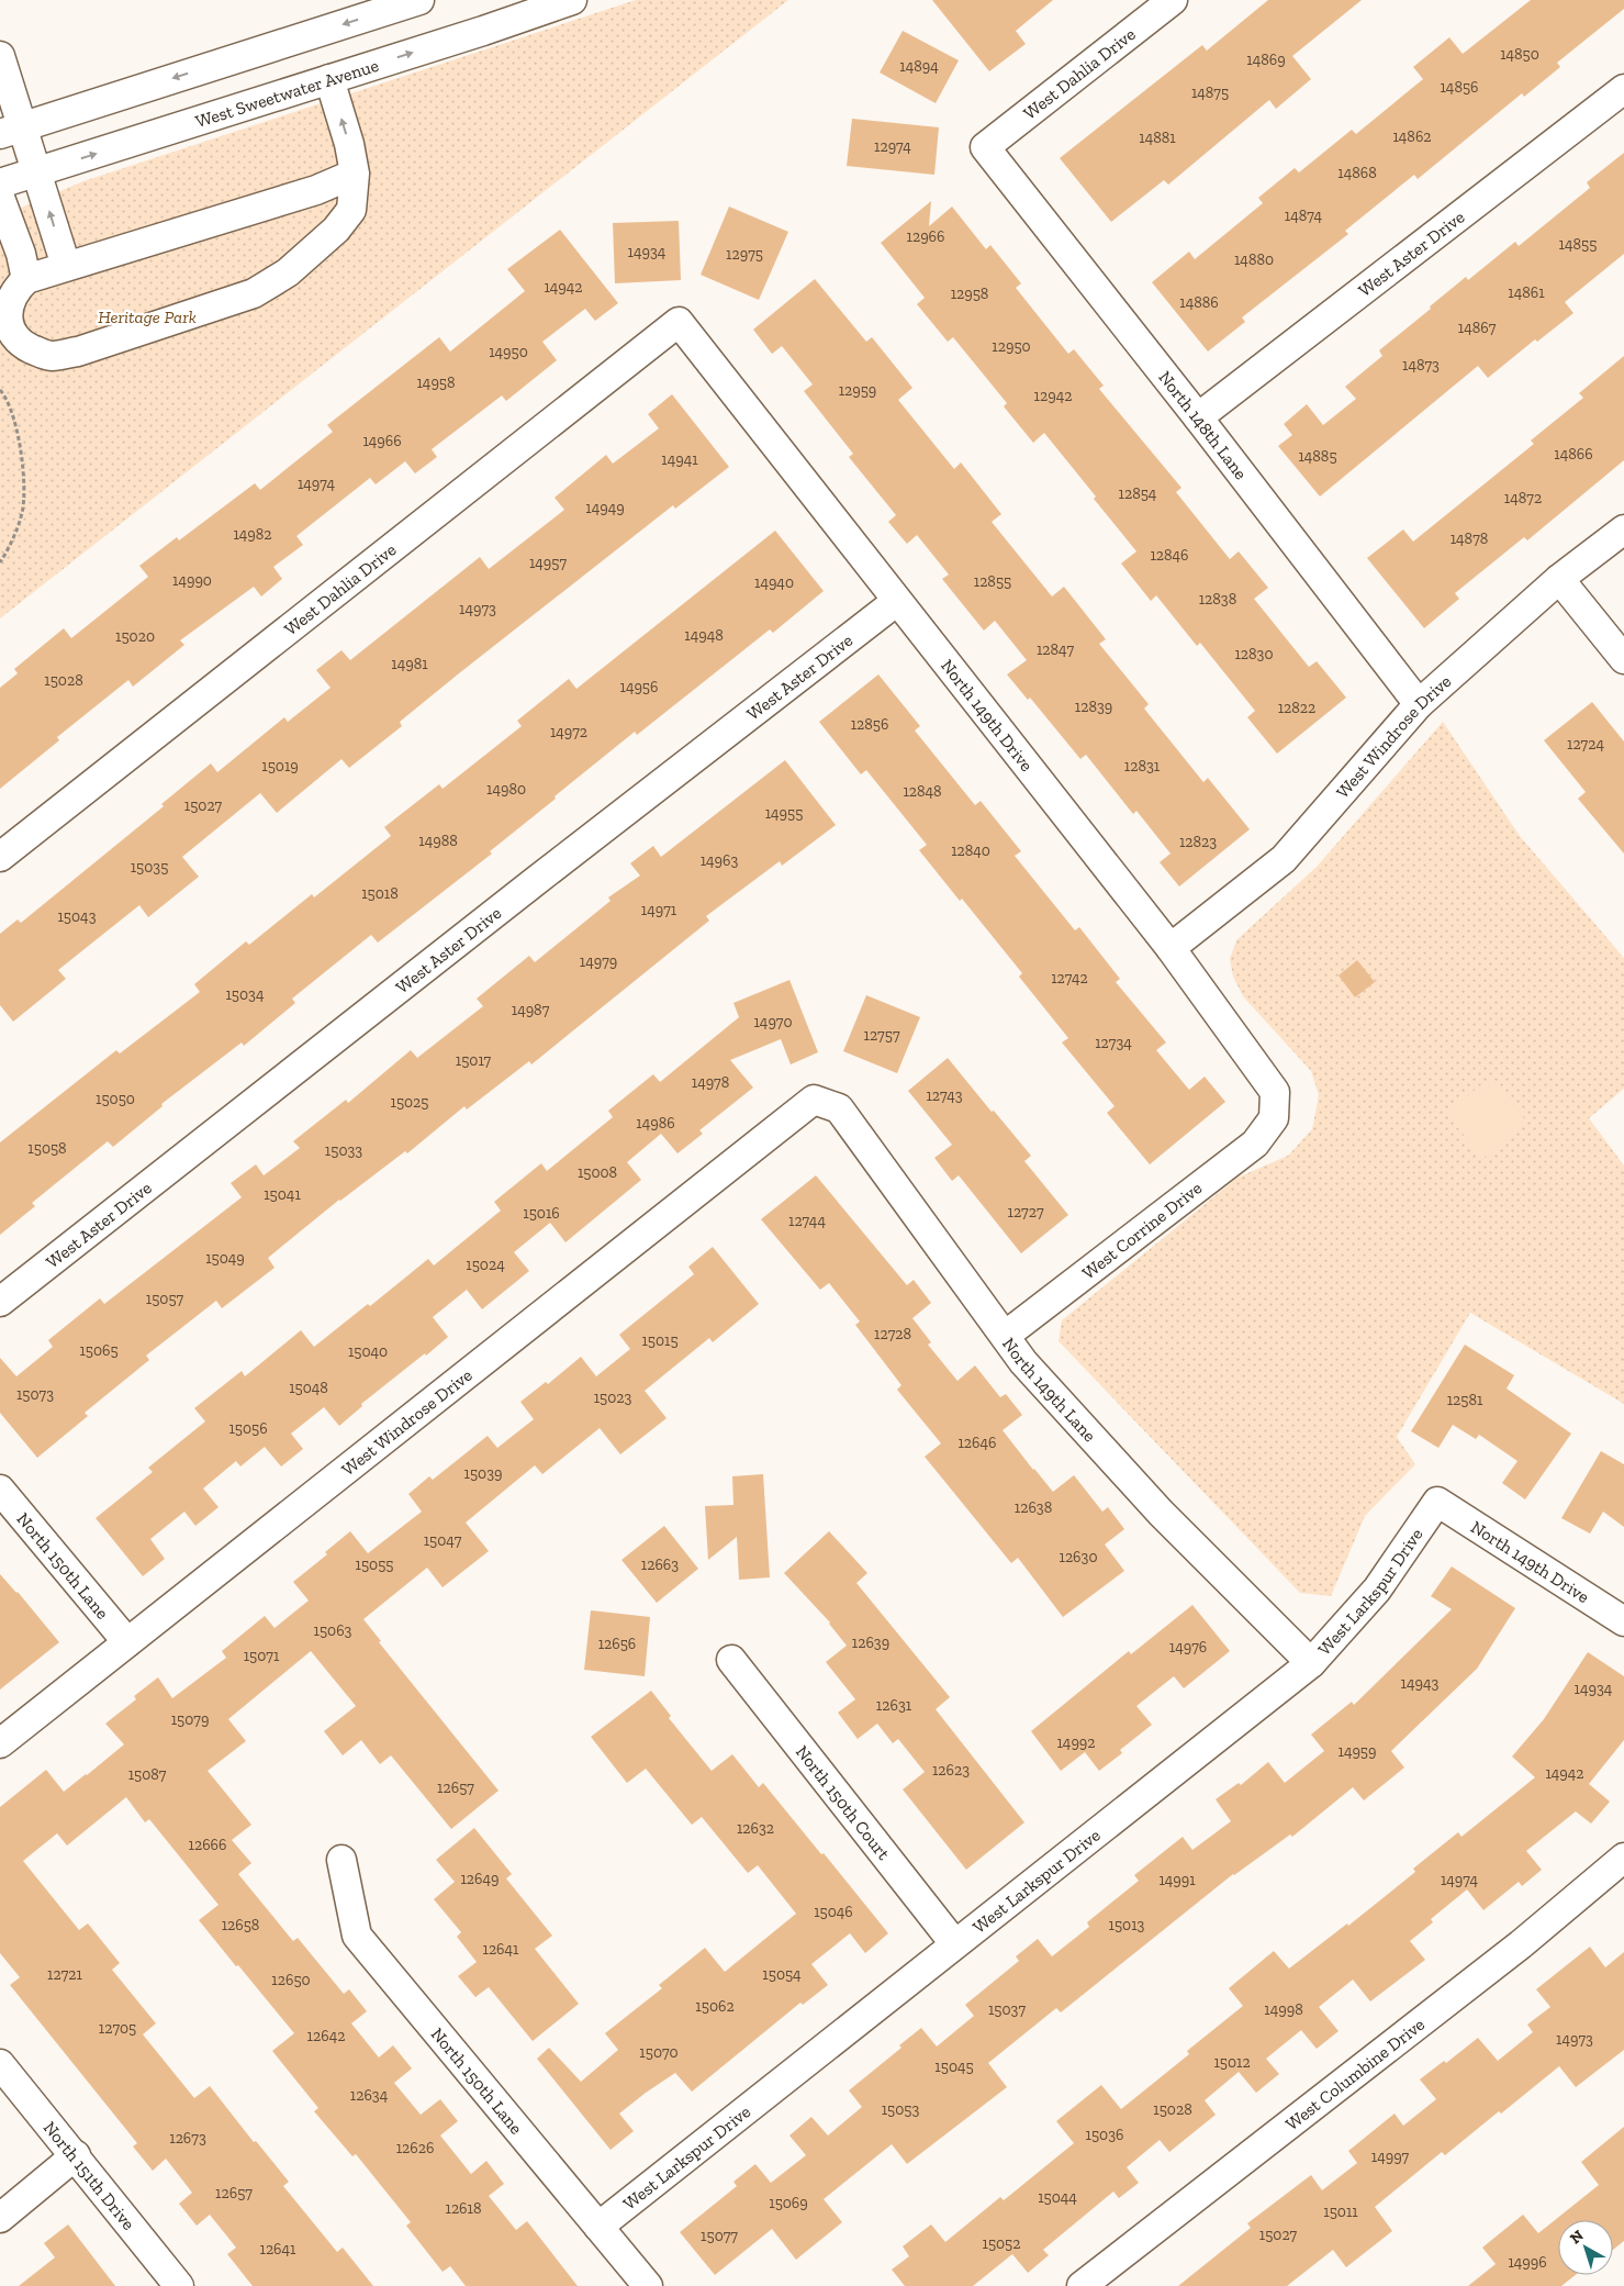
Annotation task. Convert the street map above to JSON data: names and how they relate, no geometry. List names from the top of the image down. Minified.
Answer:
{"streets":{"street":["West Dahlia Drive","West Sweetwater Avenue","West Aster Drive","North 148th Lane","North 149th Drive","West Windrose Drive","West Corrine Drive","North 149th Lane","North 150th Lane","West Larkspur Drive","North 150th Court","West Columbine Drive","North 151th Drive"]},"crossings":[["West Dahlia Drive","North 148th Lane"],["West Dahlia Drive","North 149th Drive"],["West Aster Drive","North 148th Lane"],["West Aster Drive","North 149th Drive"],["North 148th Lane","West Windrose Drive"],["North 149th Drive","West Windrose Drive"],["North 149th Drive","West Corrine Drive"],["North 149th Drive","West Larkspur Drive"],["West Windrose Drive","North 149th Lane"],["West Windrose Drive","North 150th Lane"],["West Corrine Drive","North 149th Lane"],["North 149th Lane","West Larkspur Drive"],["North 150th Lane","West Larkspur Drive"],["West Larkspur Drive","North 150th Court"]],"parks":["Heritage Park"],"house_numbers":["14850","14869","14894","14856","14875","14862","14881","12974","14868","14874","12966","14855","14934","12975","14880","14942","14861","12958","14886","14867","12950","14950","14873","14958","12959","12942","14966","14866","14885","14941","14974","12854","14872","14949","14982","14878","12846","14957","14990","12855","14940","12838","14973","14948","15020","12847","12830","14981","15028","14956","12839","12822","12856","14972","12724","15019","12831","14980","12848","15027","14955","14988","12823","12840","14963","15035","15018","14971","15043","14979","12742","15034","14987","14970","12757","12734","15017","14978","12743","15050","15025","14986","15058","15033","15008","15041","12727","15016","12744","15049","15024","15057","12728","15015","15065","15040","15048","15073","15023","12581","15056","12646","15039","12638","15047","12630","15055","12663","15063","12639","12656","14976","15071","14943","14934","12631","15079","14992","14959","12623","14942","15087","12657","12632","12666","12649","14991","14974","15046","12658","15013","12641","12721","15054","12650","15062","15037","14998","12705","12642","14973","15070","15012","15045","12634","15053","15028","15036","12673","12626","14997","12657","15044","15069","12618","15011","15027","15077","15052","12641","14996"],"north":"top left"}
